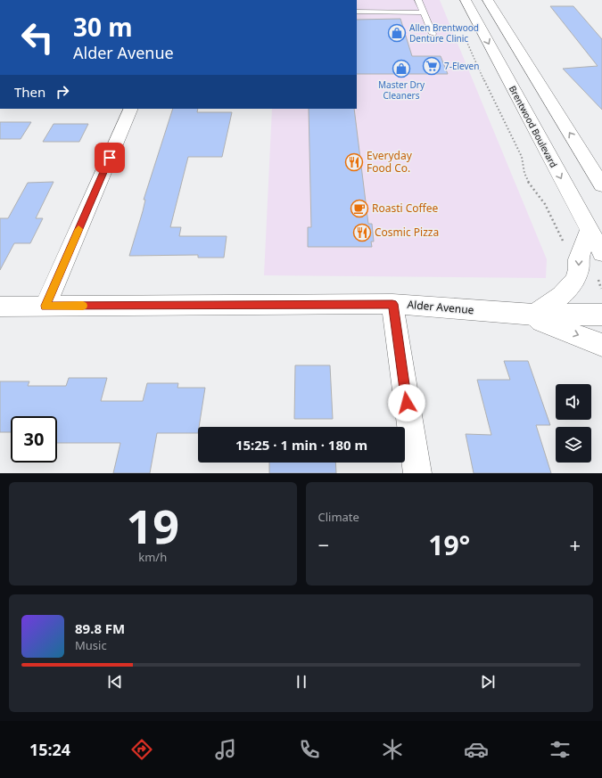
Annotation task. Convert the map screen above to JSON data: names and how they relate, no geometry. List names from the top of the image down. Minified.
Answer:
{"streets":{"main road":["Brentwood Boulevard","Alder Avenue"]},"places":{"shop":["Allen Brentwood Denture Clinic","Master Dry Cleaners"],"supermarket":["7-Eleven"],"restaurant":["Everyday Food Co.","Cosmic Pizza"],"cafe":["Roasti Coffee"]},"page":{"turn":["30 m","Alder Avenue"],"then":"Then","limit":"30","trip":"15:25 · 1 min · 180 m","tile":[["19","km/h"],"Climate"],"heat":["−","19°","+"],"song":["89.8 FM","Music"],"tabs":"15:24"}}
